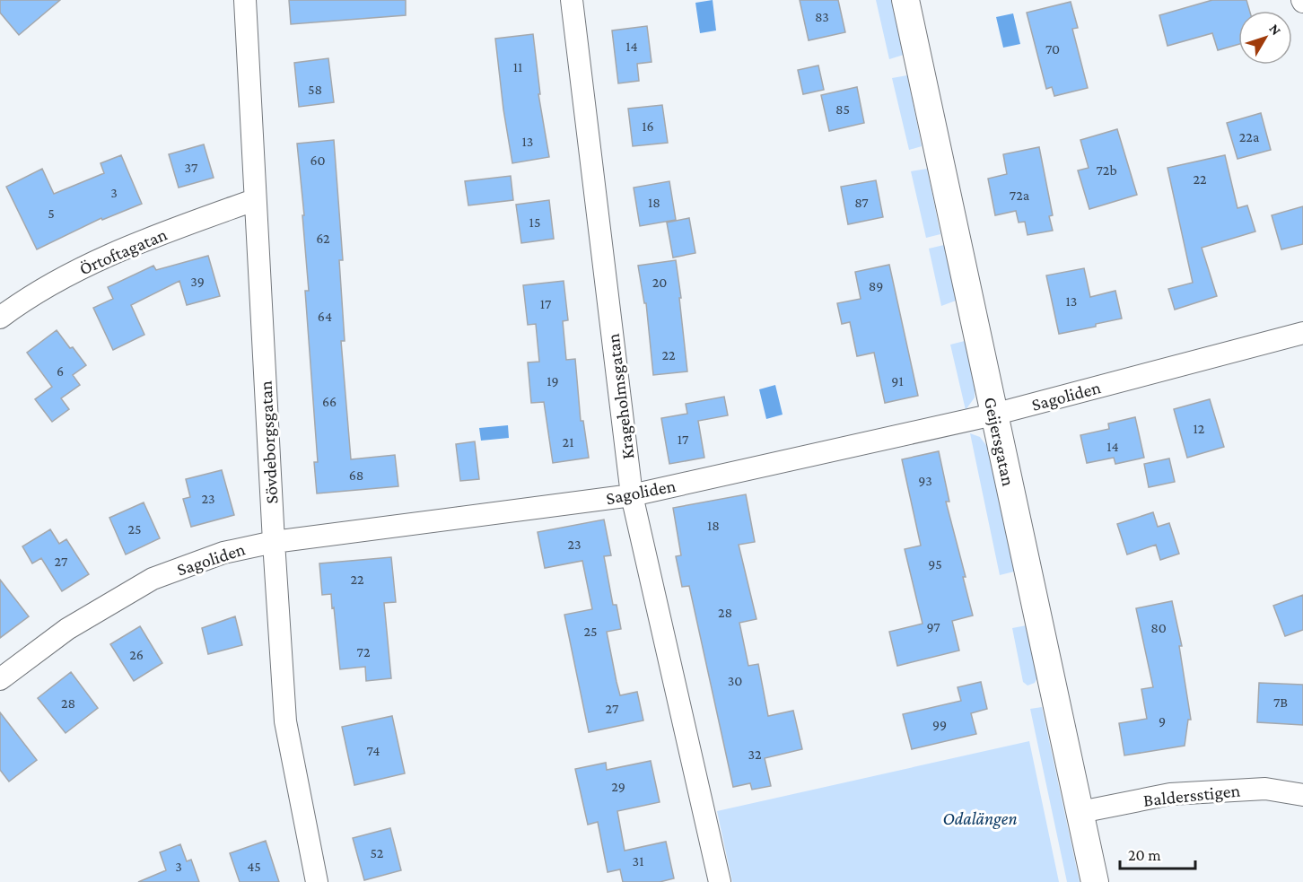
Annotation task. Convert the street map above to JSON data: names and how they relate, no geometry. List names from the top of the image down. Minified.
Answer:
{"streets":{"street":["Örtoftagatan","Sagoliden","Krageholmsgatan","Geijersgatan","Sövdeborgsgatan","Baldersstigen"]},"crossings":[["Örtoftagatan","Sövdeborgsgatan"],["Sagoliden","Krageholmsgatan"],["Sagoliden","Geijersgatan"],["Sagoliden","Sövdeborgsgatan"],["Geijersgatan","Baldersstigen"]],"parks":["Odalängen"],"house_numbers":["83","14","70","11","58","85","16","22a","13","60","37","72b","22","3","72a","18","87","5","15","62","39","20","89","13","17","64","22","6","19","91","66","12","17","21","14","68","93","23","18","25","23","27","95","22","28","97","80","25","72","26","30","7B","28","27","9","99","74","32","29","52","31","3","45"],"scale_bar":"20 m","north":"top right"}
